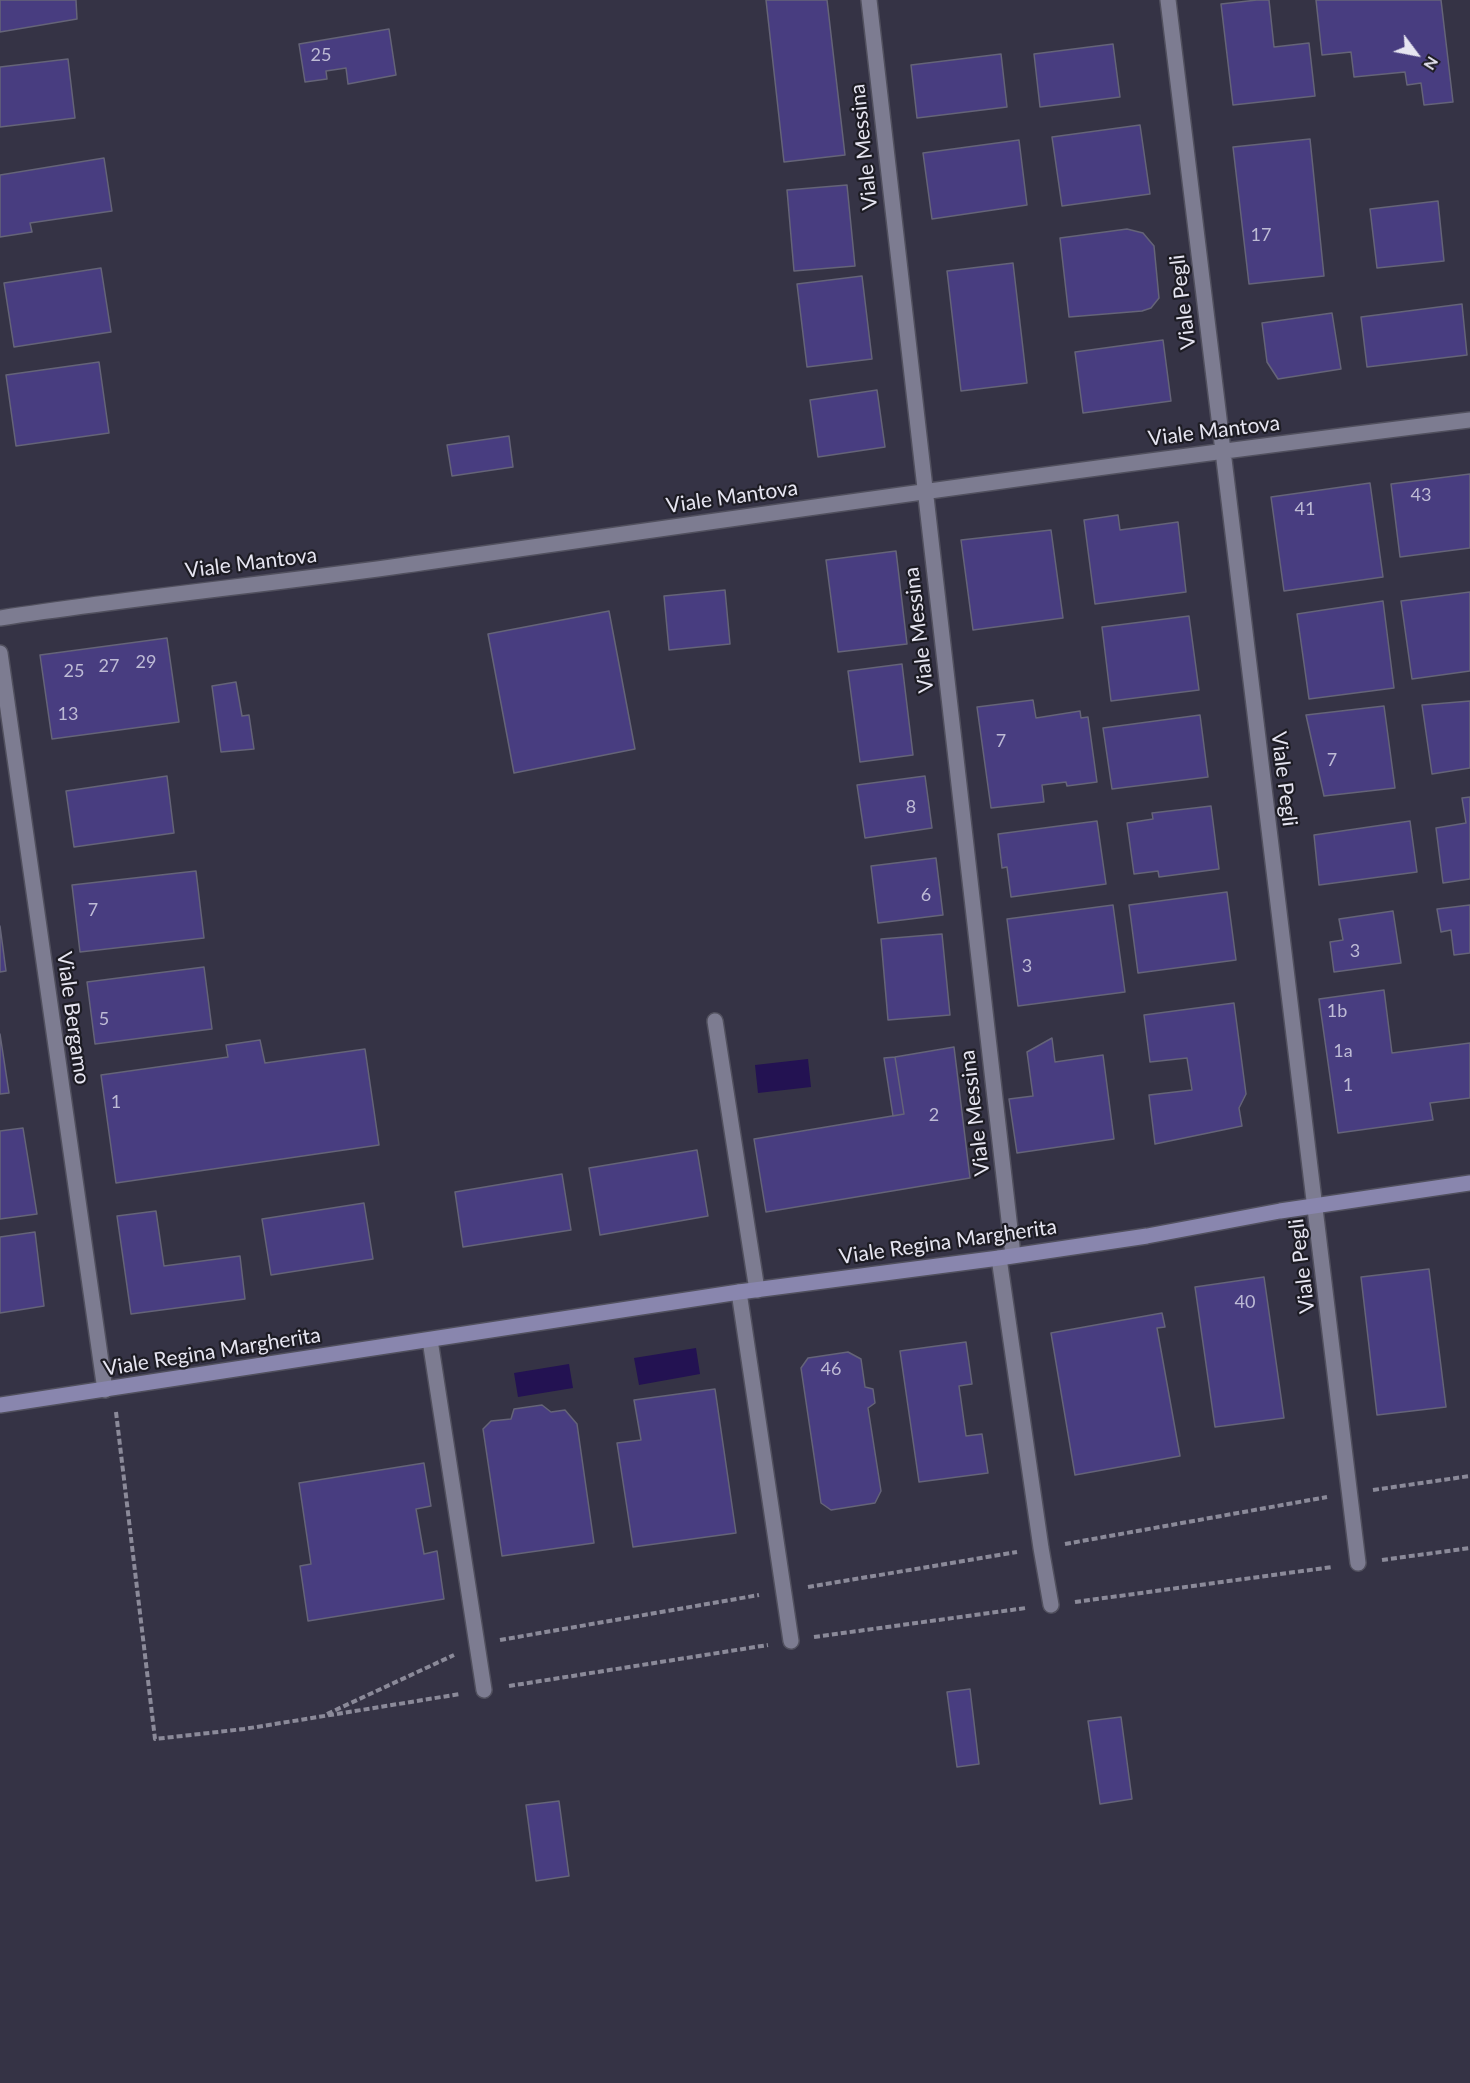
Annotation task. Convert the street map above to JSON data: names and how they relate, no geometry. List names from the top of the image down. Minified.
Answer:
{"streets":{"street":["Viale Messina","Viale Pegli","Viale Mantova","Viale Bergamo","Viale Regina Margherita"]},"crossings":[["Viale Messina","Viale Mantova"],["Viale Messina","Viale Regina Margherita"],["Viale Pegli","Viale Mantova"],["Viale Pegli","Viale Regina Margherita"],["Viale Bergamo","Viale Regina Margherita"]],"house_numbers":["25","17","43","41","29","27","25","13","7","7","8","6","7","3","3","1b","5","1a","1","1","2","40","46"],"north":"bottom right"}
